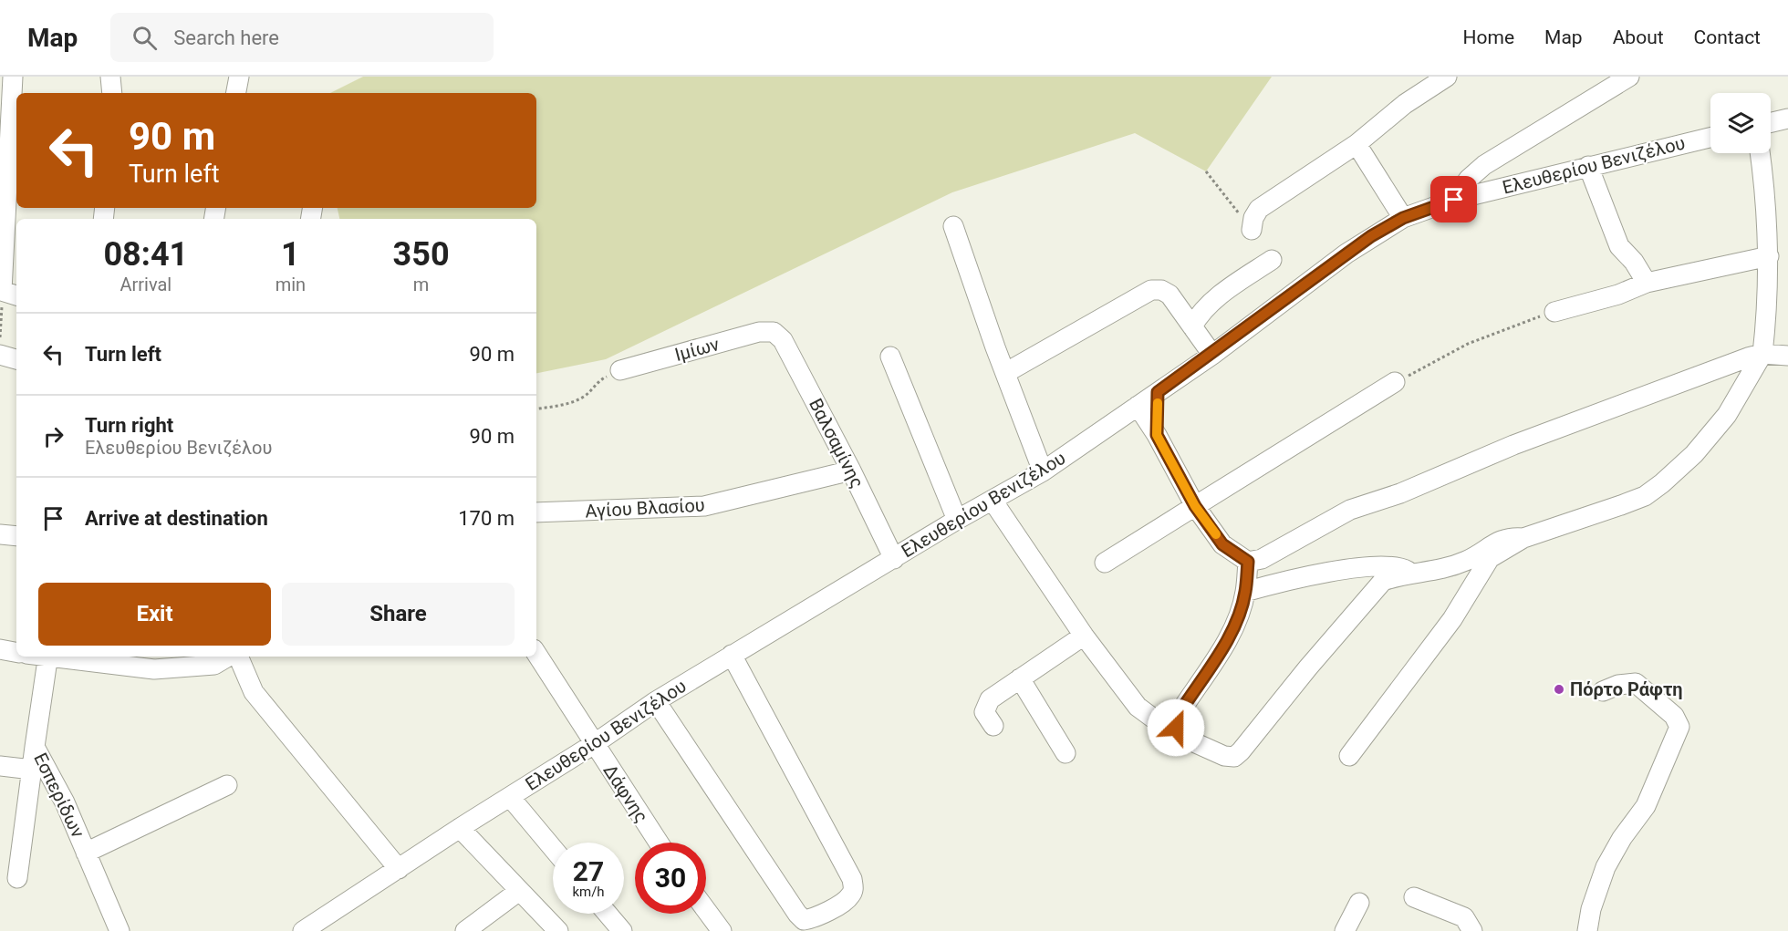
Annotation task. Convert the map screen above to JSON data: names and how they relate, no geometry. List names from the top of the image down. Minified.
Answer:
{"streets":{"street":["Ελευθερίου Βενιζέλου","Ιμίων","Βαλσαμίνης","Αγίου Βλασίου","Δάφνης","Εσπερίδων"]},"crossings":[["Ελευθερίου Βενιζέλου","Βαλσαμίνης"],["Ελευθερίου Βενιζέλου","Δάφνης"],["Ιμίων","Βαλσαμίνης"],["Βαλσαμίνης","Αγίου Βλασίου"]],"places":["Πόρτο Ράφτη"],"page":{"header":"Map","search":"Search here","nav":["Home","Map","About","Contact"],"turn":["90 m","Turn left"],"eta":["08:41","Arrival","1","min","350","m"],"list":[{"name":"Turn left","value":"90 m"},{"name":"Turn right","note":"Ελευθερίου Βενιζέλου","value":"90 m"},{"name":"Arrive at destination","value":"170 m"}],"buttons":["Exit","Share"],"speed":"27 km/h","limit":"30"}}
